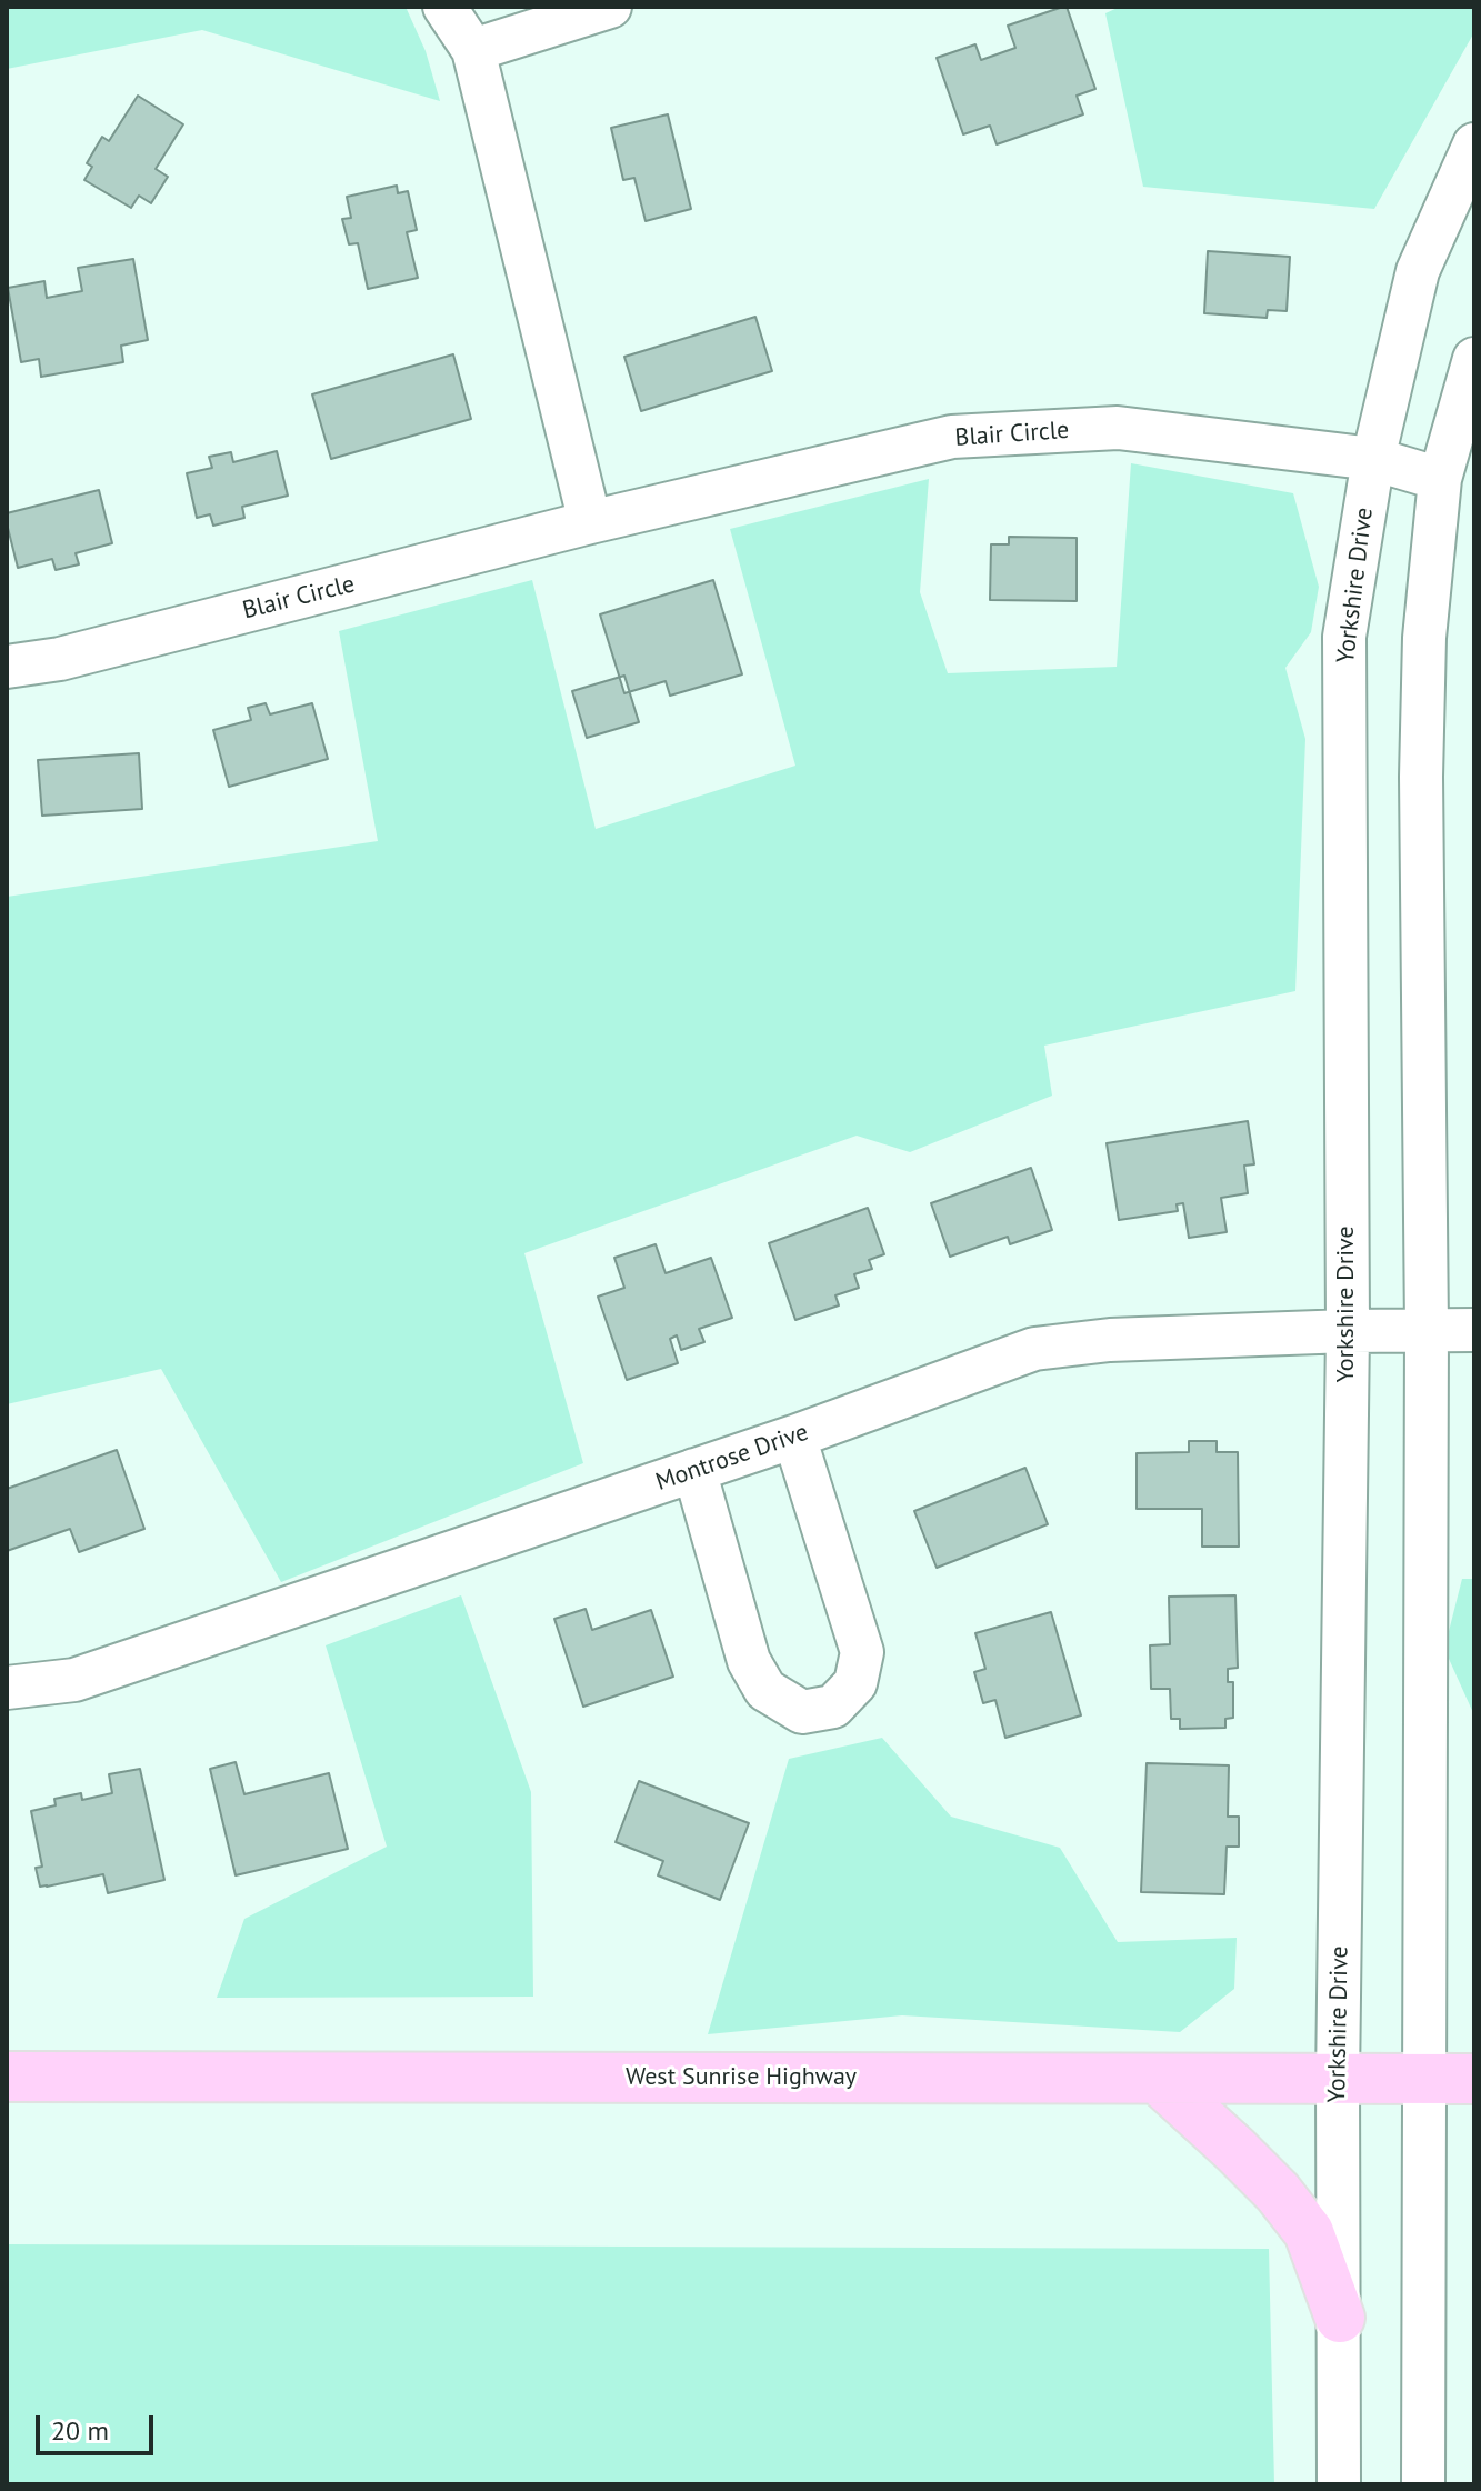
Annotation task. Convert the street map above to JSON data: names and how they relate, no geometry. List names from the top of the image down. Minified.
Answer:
{"streets":{"main road":["West Sunrise Highway"],"street":["Blair Circle","Yorkshire Drive","Montrose Drive"]},"crossings":[["Blair Circle","Yorkshire Drive"],["Yorkshire Drive","Montrose Drive"],["Yorkshire Drive","West Sunrise Highway"]],"scale_bar":"20 m"}
